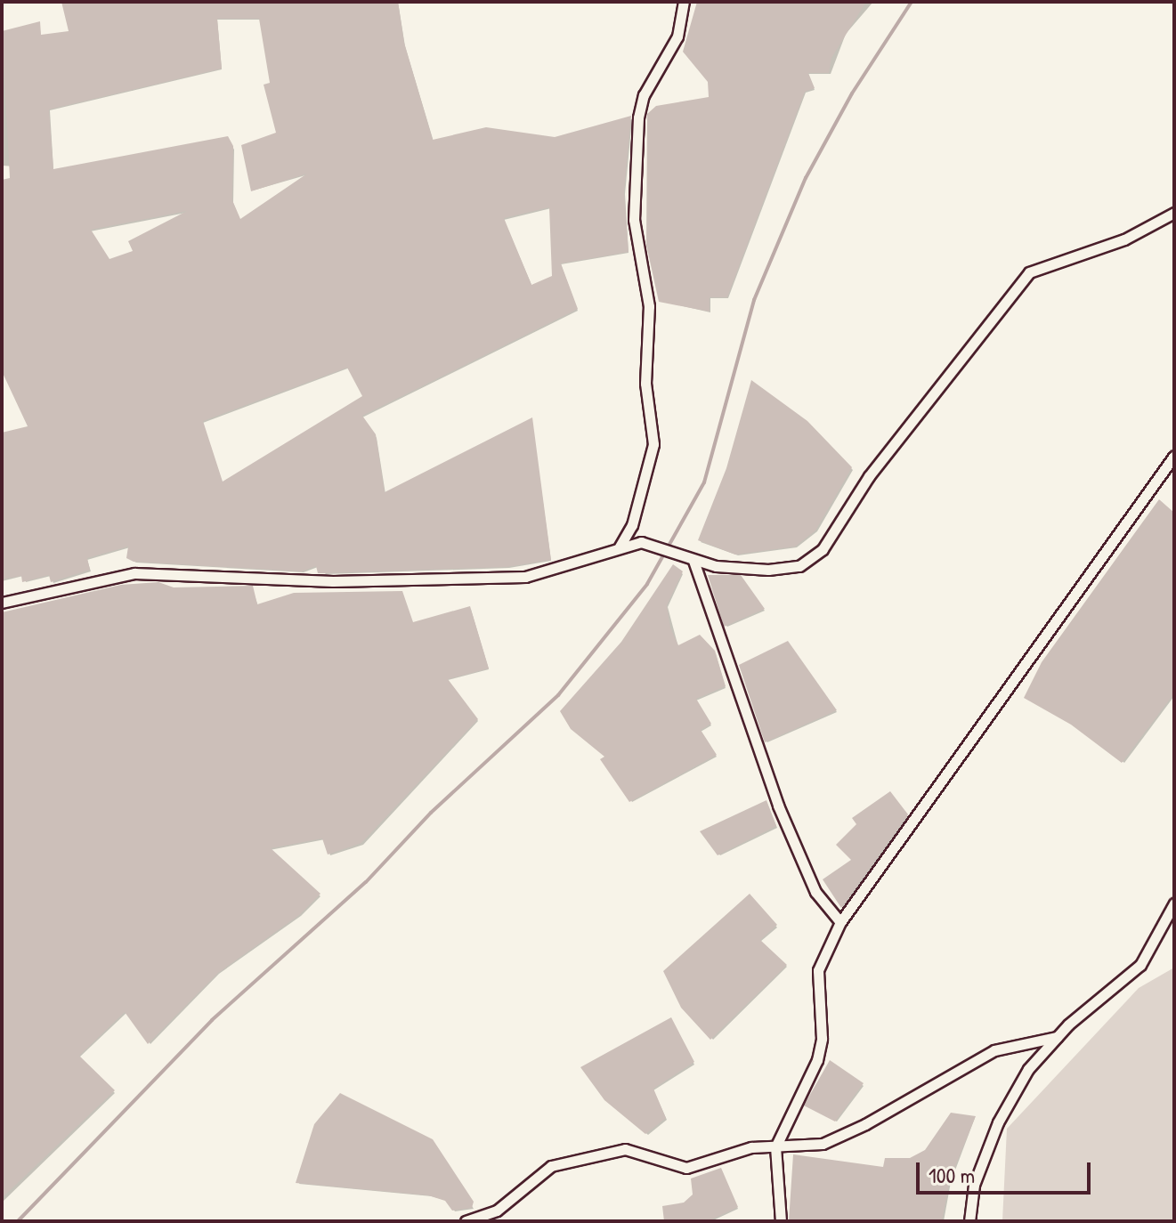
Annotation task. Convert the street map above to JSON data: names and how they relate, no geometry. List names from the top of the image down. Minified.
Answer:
{"scale_bar":"100 m"}
